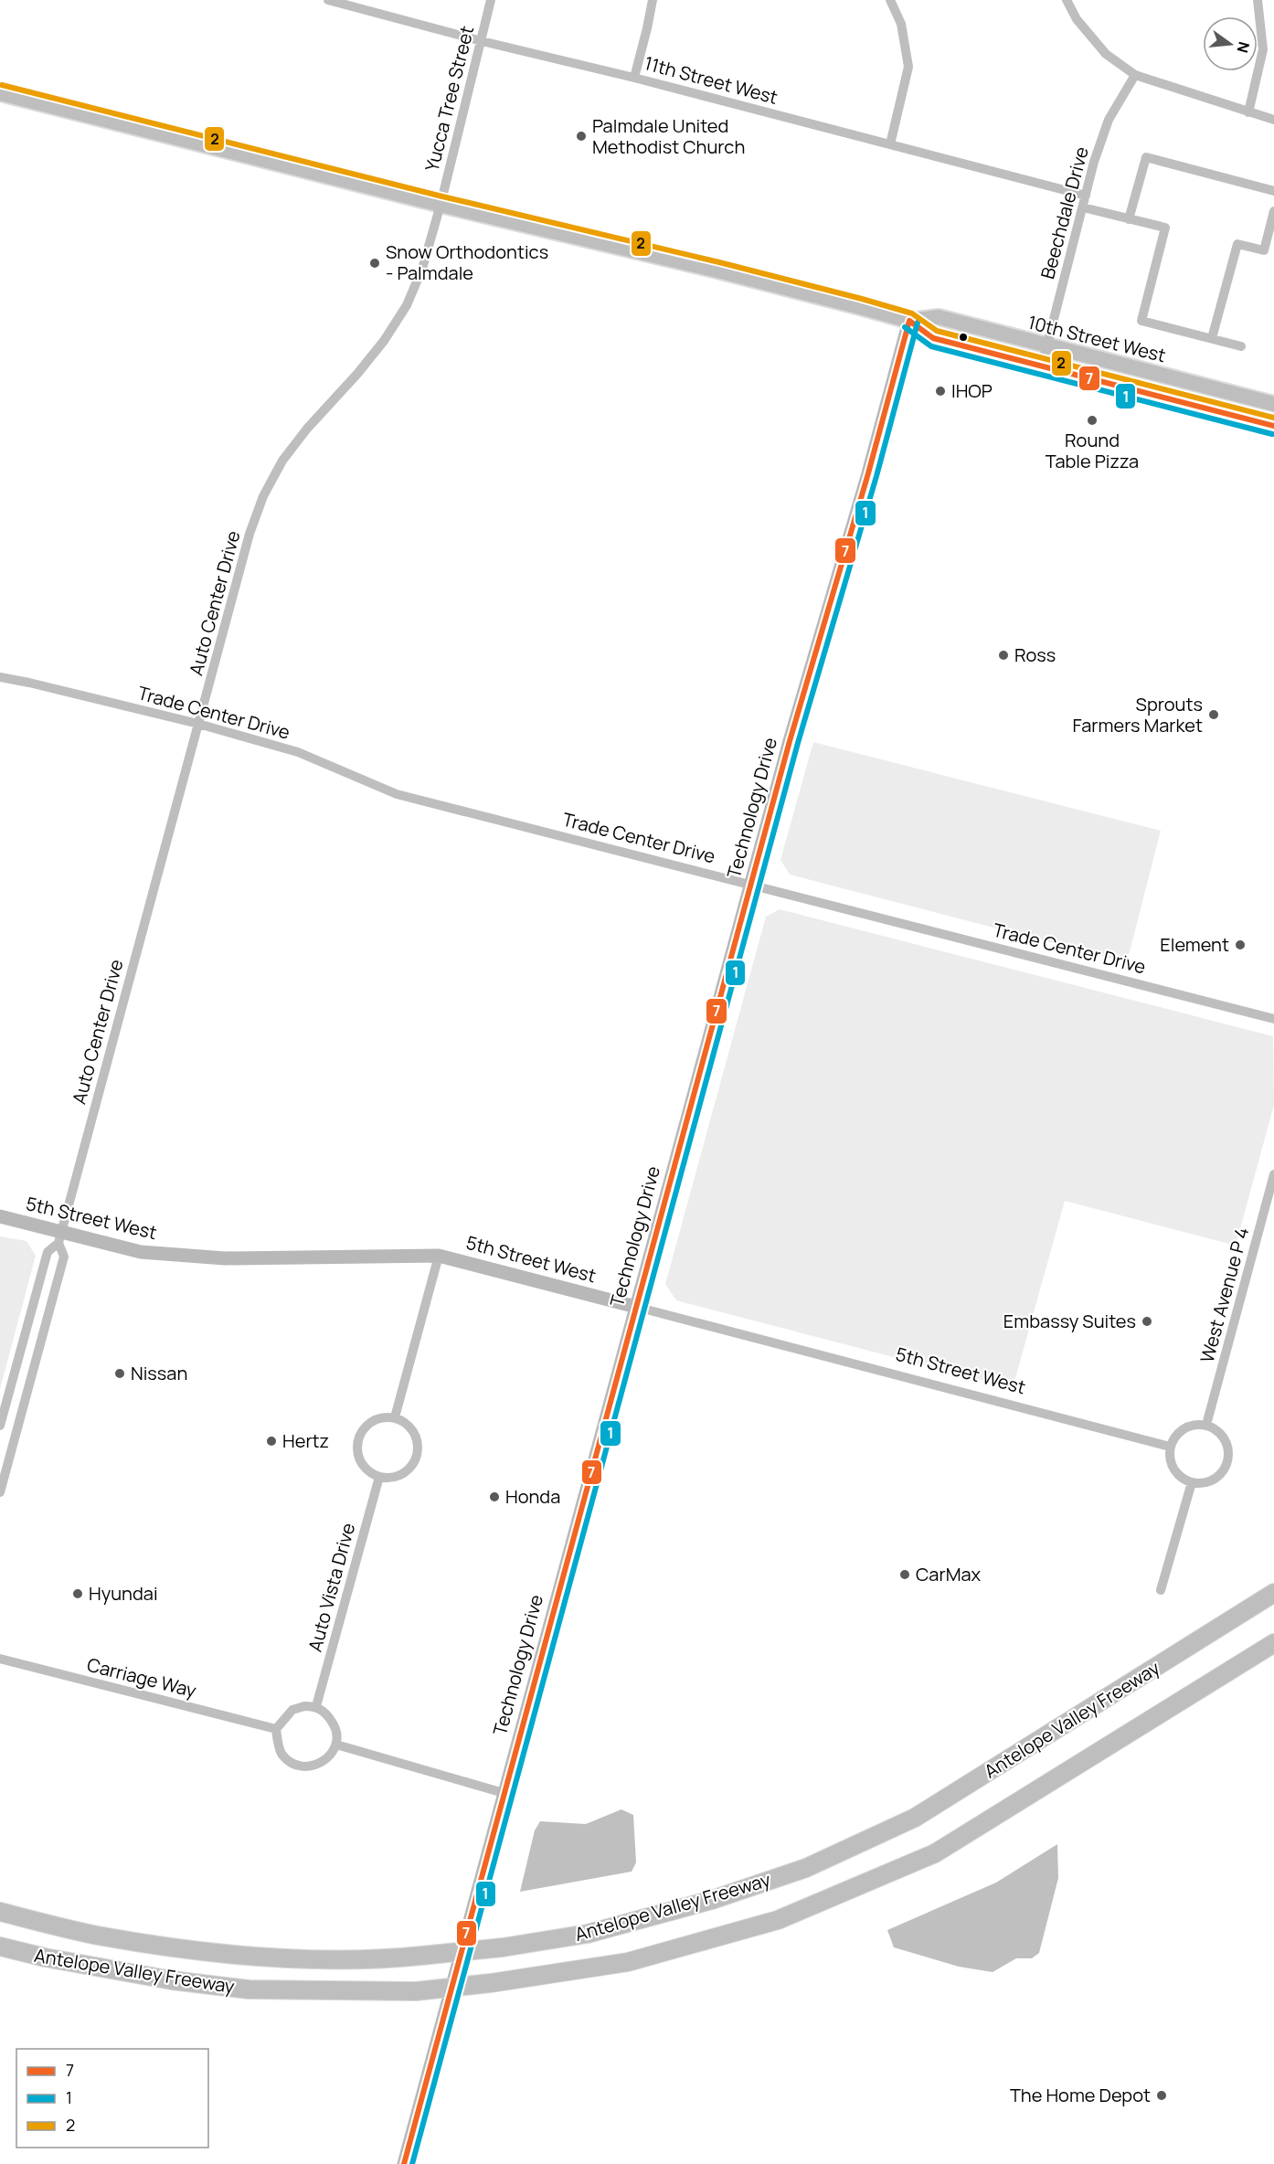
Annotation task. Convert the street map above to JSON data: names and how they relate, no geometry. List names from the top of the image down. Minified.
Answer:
{"streets":{"highway":["Antelope Valley Freeway"],"main road":["10th Street West","Technology Drive","5th Street West"],"street":["11th Street West","Yucca Tree Street","Beechdale Drive","Auto Center Drive","Trade Center Drive","West Avenue P 4","Auto Vista Drive","Carriage Way"]},"crossings":[["11th Street West","Yucca Tree Street"],["11th Street West","Beechdale Drive"],["Yucca Tree Street","10th Street West"],["Yucca Tree Street","Auto Center Drive"],["Beechdale Drive","10th Street West"],["10th Street West","Auto Center Drive"],["10th Street West","Technology Drive"],["Auto Center Drive","Trade Center Drive"],["Auto Center Drive","5th Street West"],["Trade Center Drive","Technology Drive"],["Technology Drive","5th Street West"],["5th Street West","West Avenue P 4"],["Auto Vista Drive","Carriage Way"]],"places":["Palmdale United Methodist Church","Snow Orthodontics - Palmdale","IHOP","Round Table Pizza","Ross","Sprouts Farmers Market","Element","Embassy Suites","Nissan","Hertz","Honda","CarMax","Hyundai","The Home Depot"],"lines":["transit line 2","transit line 7","transit line 1"],"legend":["7","1","2"],"north":"right"}
